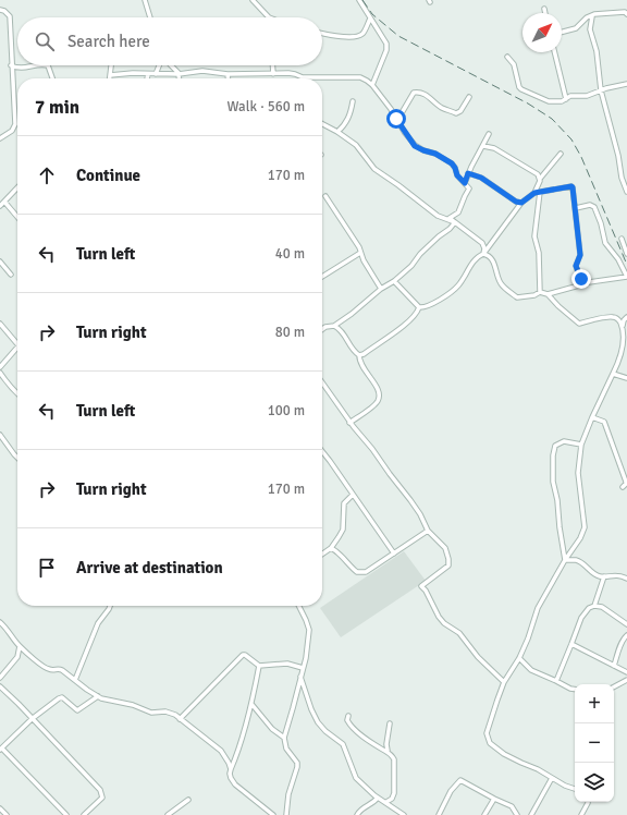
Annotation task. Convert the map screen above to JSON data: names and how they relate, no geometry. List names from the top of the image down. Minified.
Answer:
{"north":"top right","page":{"search":"Search here","heading":["7 min","Walk · 560 m"],"list":[["Continue","170 m"],["Turn left","40 m"],["Turn right","80 m"],["Turn left","100 m"],["Turn right","170 m"],"Arrive at destination"],"map_buttons":["+","−"]}}
